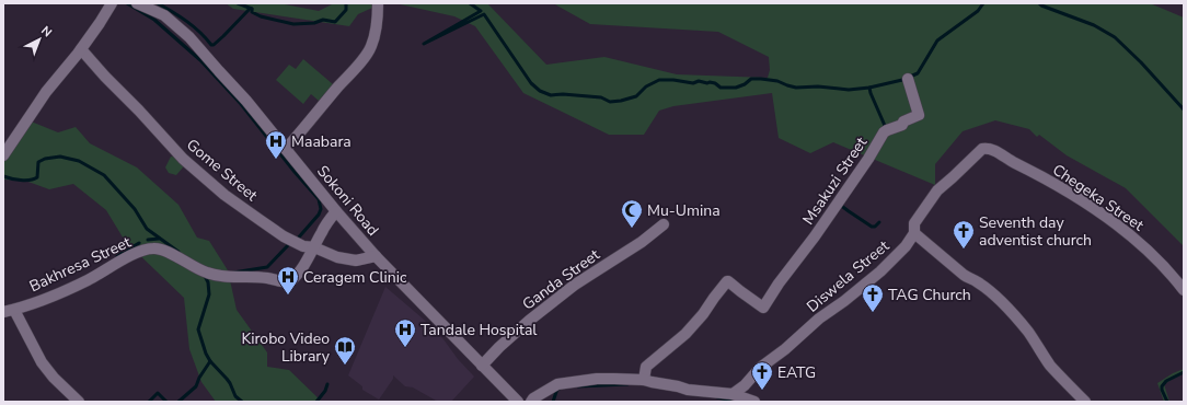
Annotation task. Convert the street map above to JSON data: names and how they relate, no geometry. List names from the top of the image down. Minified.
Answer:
{"streets":{"street":["Gome Street","Msakuzi Street","Chegeka Street","Sokoni Road","Bakhresa Street","Diswela Street","Ganda Street"]},"crossings":[["Gome Street","Sokoni Road"],["Gome Street","Bakhresa Street"],["Chegeka Street","Diswela Street"],["Sokoni Road","Bakhresa Street"],["Sokoni Road","Ganda Street"]],"places":{"hospital":["Maabara","Ceragem Clinic","Tandale Hospital"],"mosque":["Mu-Umina"],"church":["Seventh day adventist church","TAG Church","EATG"],"library":["Kirobo Video Library"]},"north":"top right"}
